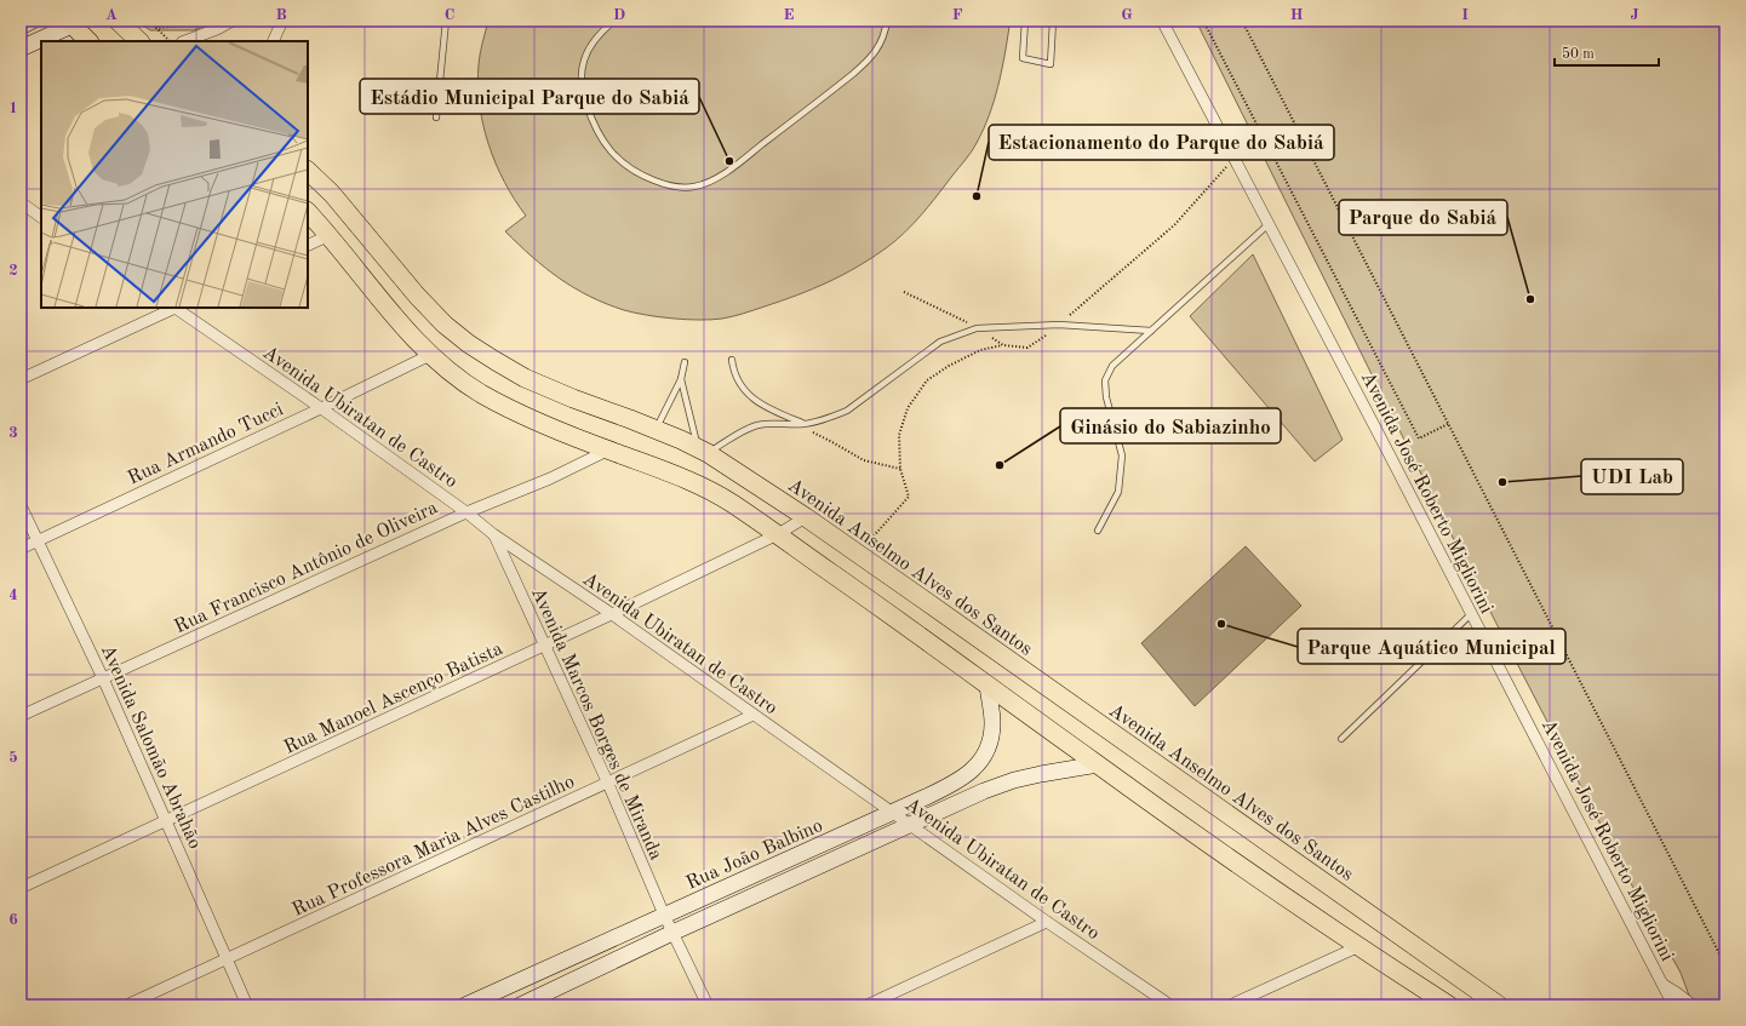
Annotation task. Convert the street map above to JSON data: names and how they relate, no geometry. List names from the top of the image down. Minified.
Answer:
{"streets":{"main road":["Avenida Anselmo Alves dos Santos","Rua João Balbino"],"street":["Avenida Ubiratan de Castro","Rua Armando Tucci","Avenida José Roberto Migliorini","Rua Francisco Antônio de Oliveira","Rua Manoel Ascenço Batista","Avenida Marcos Borges de Miranda","Avenida Salomão Abrahão","Rua Professora Maria Alves Castilho"]},"crossings":[["Avenida Ubiratan de Castro","Rua Armando Tucci"],["Avenida Ubiratan de Castro","Rua Francisco Antônio de Oliveira"],["Avenida Ubiratan de Castro","Rua Manoel Ascenço Batista"],["Avenida Ubiratan de Castro","Avenida Marcos Borges de Miranda"],["Avenida Ubiratan de Castro","Rua Professora Maria Alves Castilho"],["Avenida Ubiratan de Castro","Rua João Balbino"],["Rua Armando Tucci","Avenida Salomão Abrahão"],["Rua Francisco Antônio de Oliveira","Avenida Salomão Abrahão"],["Avenida Anselmo Alves dos Santos","Rua Manoel Ascenço Batista"],["Rua Manoel Ascenço Batista","Avenida Marcos Borges de Miranda"],["Rua Manoel Ascenço Batista","Avenida Salomão Abrahão"],["Avenida Marcos Borges de Miranda","Rua Professora Maria Alves Castilho"],["Avenida Marcos Borges de Miranda","Rua João Balbino"],["Avenida Salomão Abrahão","Rua Professora Maria Alves Castilho"]],"places":["Estádio Municipal Parque do Sabiá","Estacionamento do Parque do Sabiá","Parque do Sabiá","Ginásio do Sabiazinho","UDI Lab","Parque Aquático Municipal"],"scale_bar":"50 m","grid":{"columns":["A","B","C","D","E","F","G","H","I","J"],"rows":["1","2","3","4","5","6"]}}
